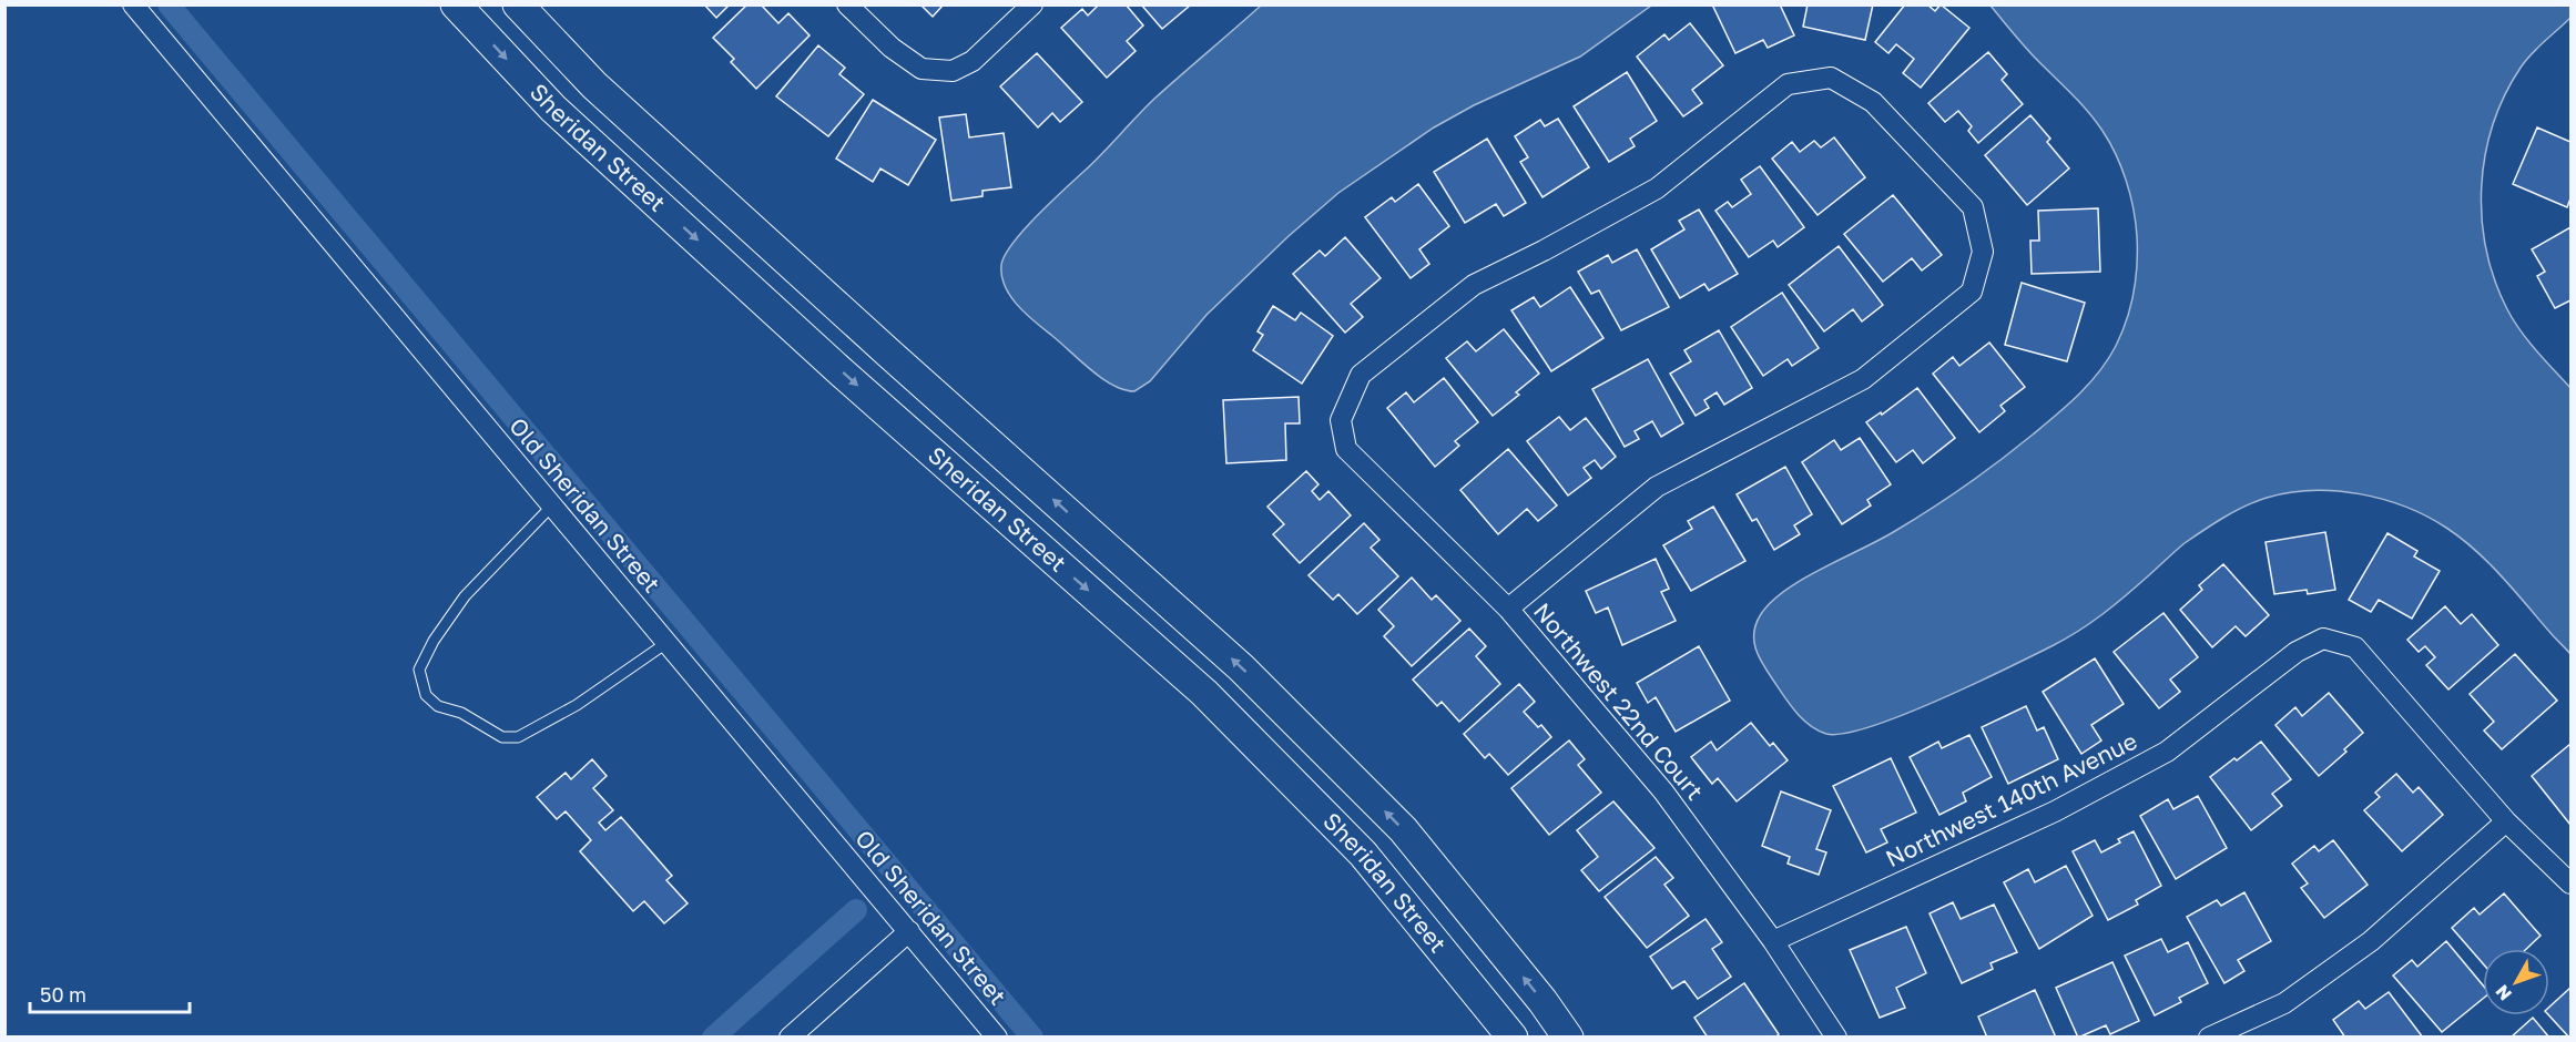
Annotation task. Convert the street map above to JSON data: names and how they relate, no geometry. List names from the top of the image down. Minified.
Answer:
{"streets":{"main road":["Sheridan Street"],"street":["Old Sheridan Street","Northwest 22nd Court","Northwest 140th Avenue"]},"crossings":[["Northwest 22nd Court","Northwest 140th Avenue"]],"scale_bar":"50 m","north":"bottom left"}
